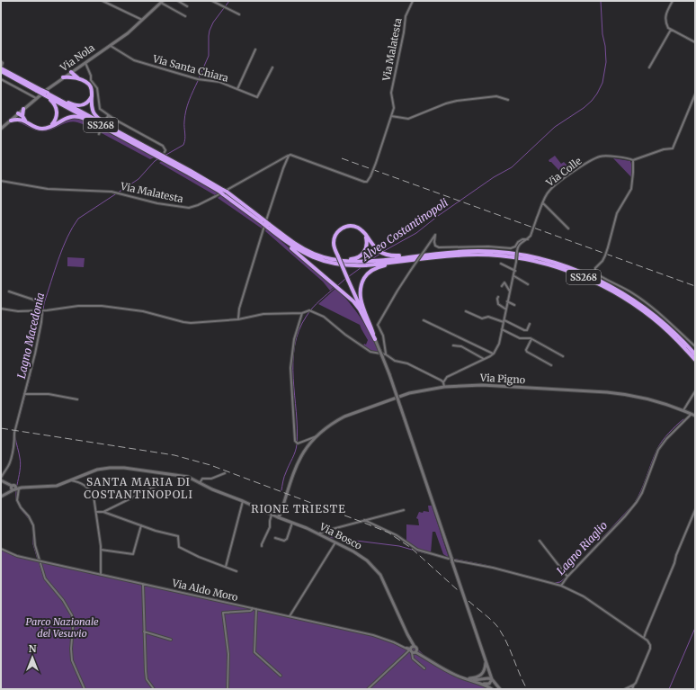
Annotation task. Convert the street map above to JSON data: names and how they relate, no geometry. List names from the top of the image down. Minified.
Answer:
{"streets":{"highway":["SS268"],"main road":["Via Nola","Via Pigno","Via Bosco"],"street":["Via Malatesta","Via Santa Chiara","Via Colle","Via Aldo Moro"]},"crossings":[["Via Nola","Via Santa Chiara"],["Via Nola","SS268"],["Via Pigno","Via Bosco"],["Via Bosco","Via Aldo Moro"]],"districts":["SANTA MARIA DI COSTANTINOPOLI","RIONE TRIESTE"],"water":["Alveo Costantinopoli","Lagno Macedonia","Lagno Riaglio"],"parks":["Parco Nazionale del Vesuvio"],"north":"top"}
